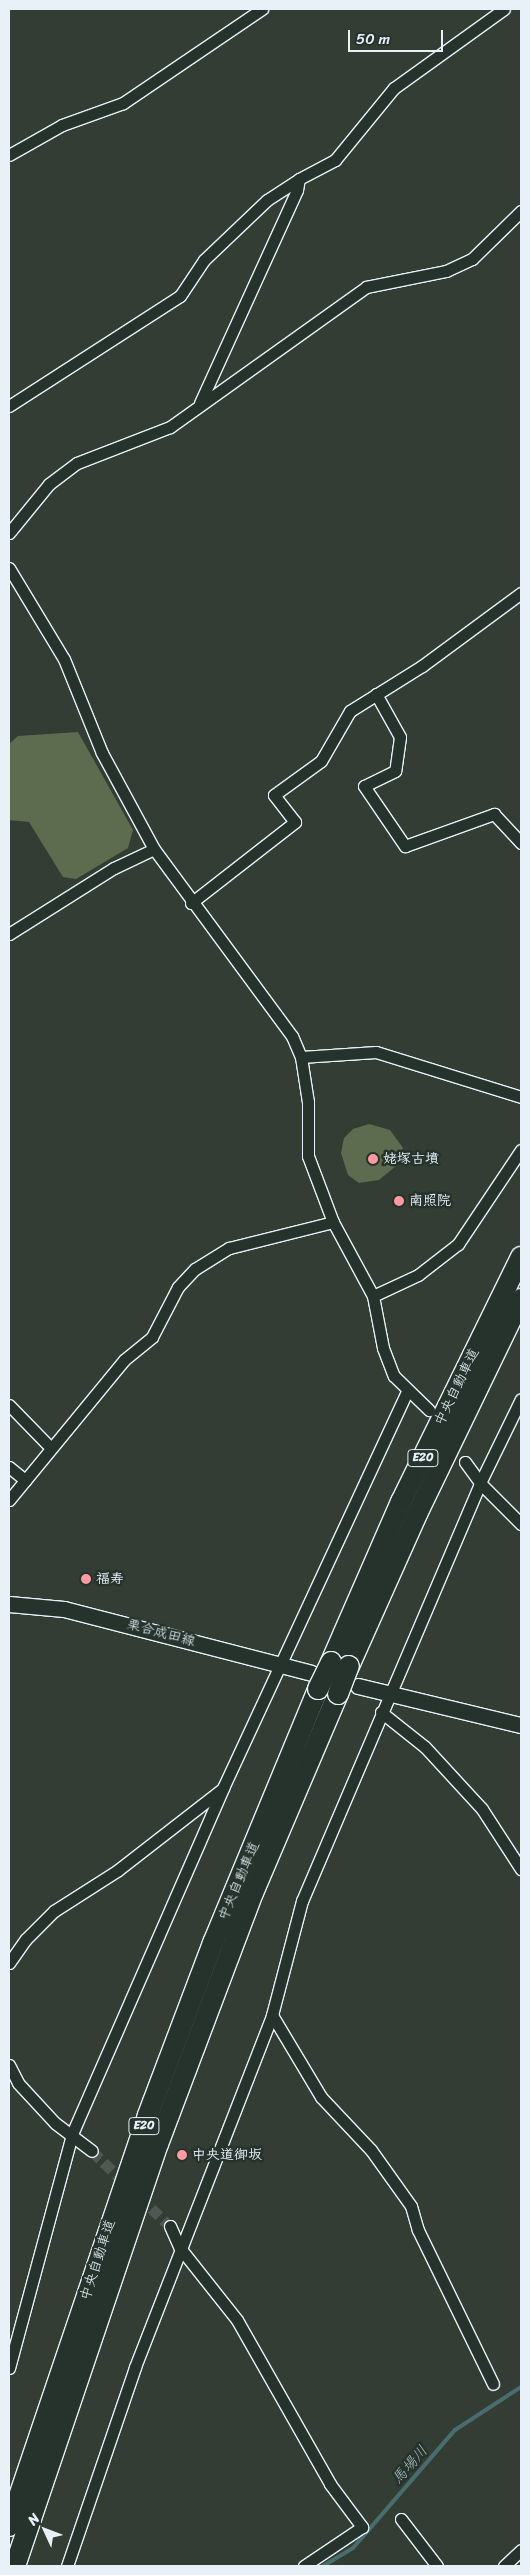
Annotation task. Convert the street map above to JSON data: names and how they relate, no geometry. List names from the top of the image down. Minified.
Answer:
{"streets":{"highway":["中央自動車道","E20"],"main road":["栗合成田線"]},"crossings":[["中央自動車道","栗合成田線"]],"water":["馬場川"],"places":["姥塚古墳","南照院","福寿","中央道御坂"],"scale_bar":"50 m","north":"top left"}
